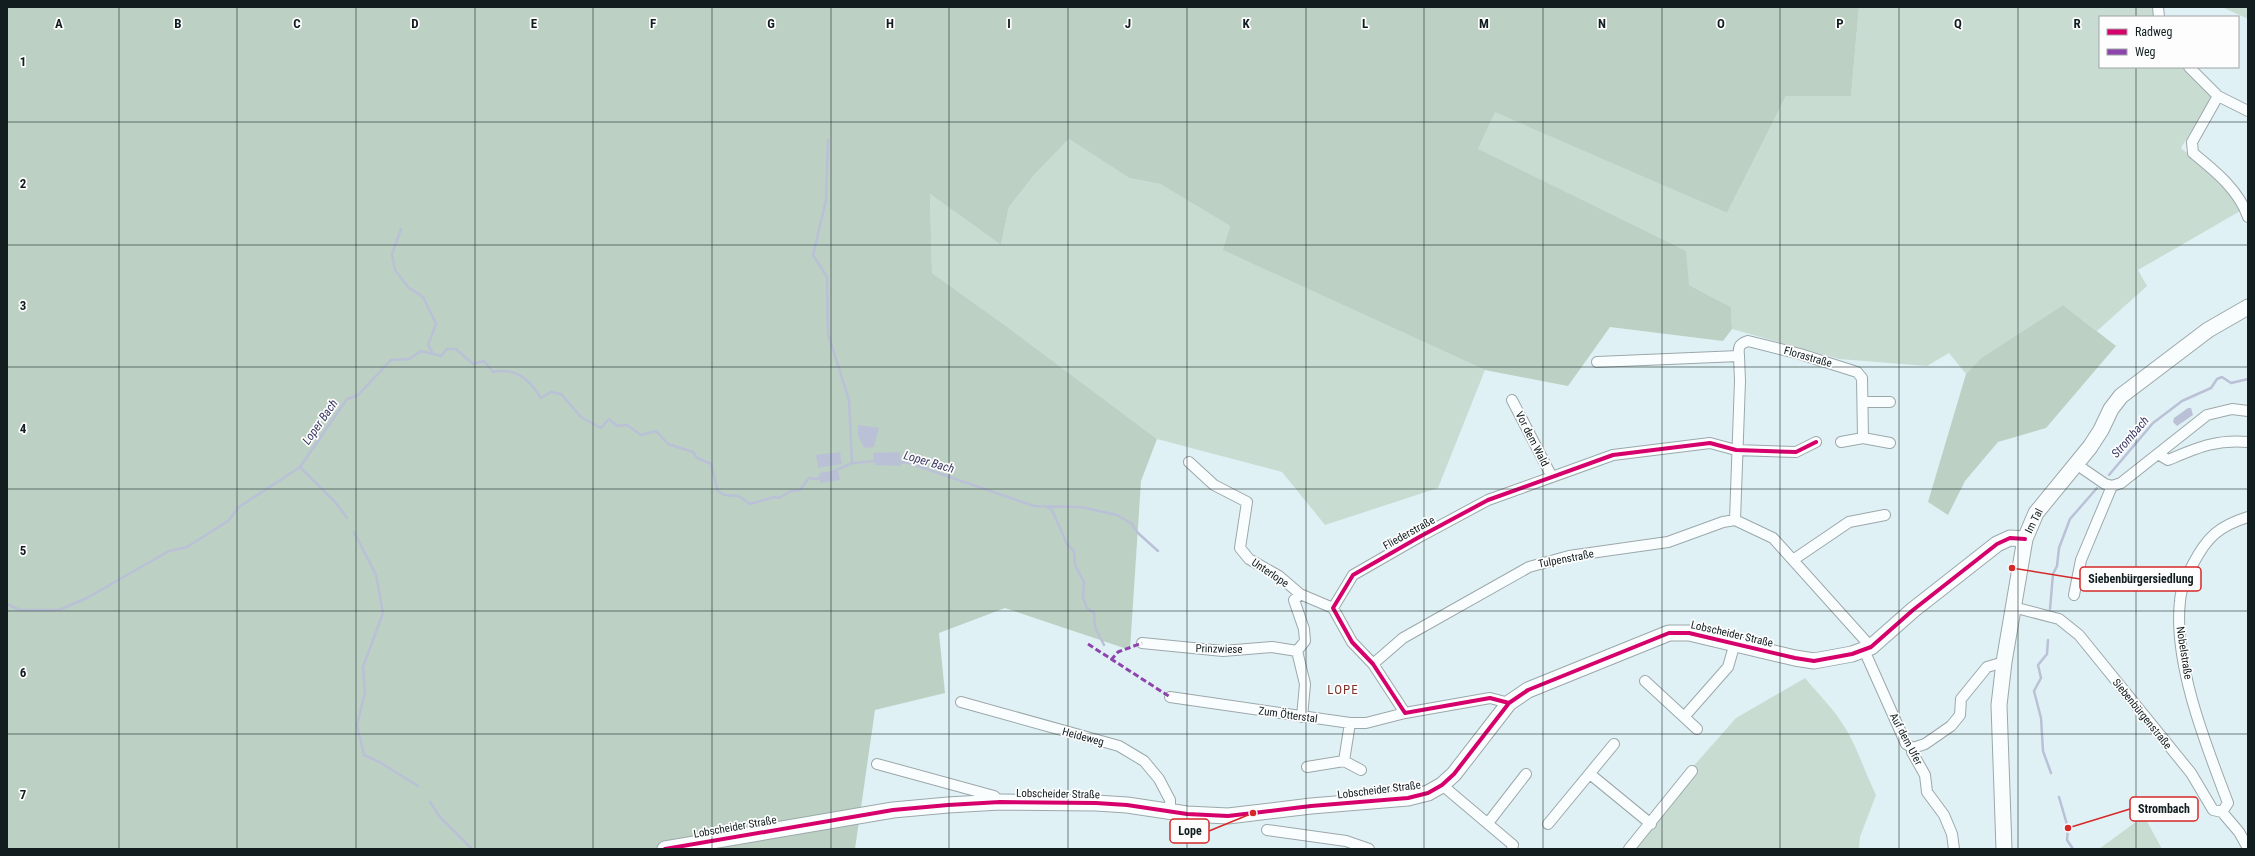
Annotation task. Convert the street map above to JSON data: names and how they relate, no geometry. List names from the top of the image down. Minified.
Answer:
{"streets":{"street":["Florastraße","Vor dem Wald","Im Tal","Fliederstraße","Tulpenstraße","Unterlope","Lobscheider Straße","Prinzwiese","Nobelstraße","Siebenbürgenstraße","Zum Ötterstal","Heideweg","Auf dem Ufer"]},"crossings":[["Vor dem Wald","Fliederstraße"],["Im Tal","Lobscheider Straße"],["Im Tal","Siebenbürgenstraße"],["Fliederstraße","Unterlope"],["Unterlope","Prinzwiese"],["Lobscheider Straße","Heideweg"],["Lobscheider Straße","Auf dem Ufer"],["Nobelstraße","Siebenbürgenstraße"]],"districts":["LOPE"],"water":["Loper Bach","Strombach"],"places":["Siebenbürgersiedlung","Lope","Strombach"],"legend":["Radweg","Weg"],"grid":{"columns":["A","B","C","D","E","F","G","H","I","J","K","L","M","N","O","P","Q","R"],"rows":["1","2","3","4","5","6","7"]}}
